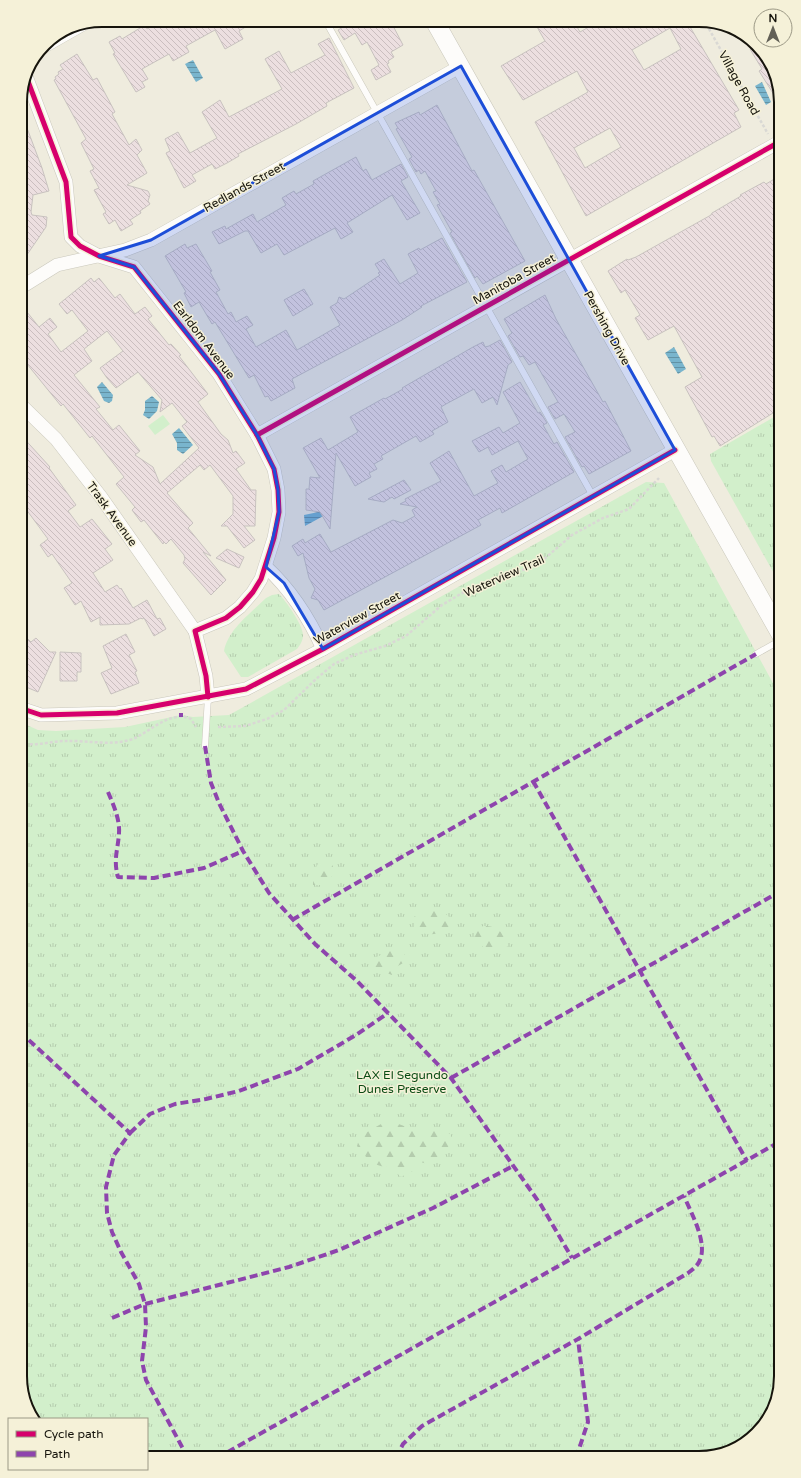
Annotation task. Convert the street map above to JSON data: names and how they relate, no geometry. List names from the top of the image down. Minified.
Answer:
{"streets":{"main road":["Pershing Drive"],"street":["Redlands Street","Manitoba Street","Earldom Avenue","Trask Avenue","Waterview Street"],"path":["Village Road","Waterview Trail"]},"crossings":[["Redlands Street","Pershing Drive"],["Redlands Street","Earldom Avenue"],["Manitoba Street","Pershing Drive"],["Manitoba Street","Earldom Avenue"],["Pershing Drive","Waterview Street"],["Earldom Avenue","Trask Avenue"]],"parks":["LAX El Segundo Dunes Preserve"],"legend":["Cycle path","Path"],"north":"top"}
